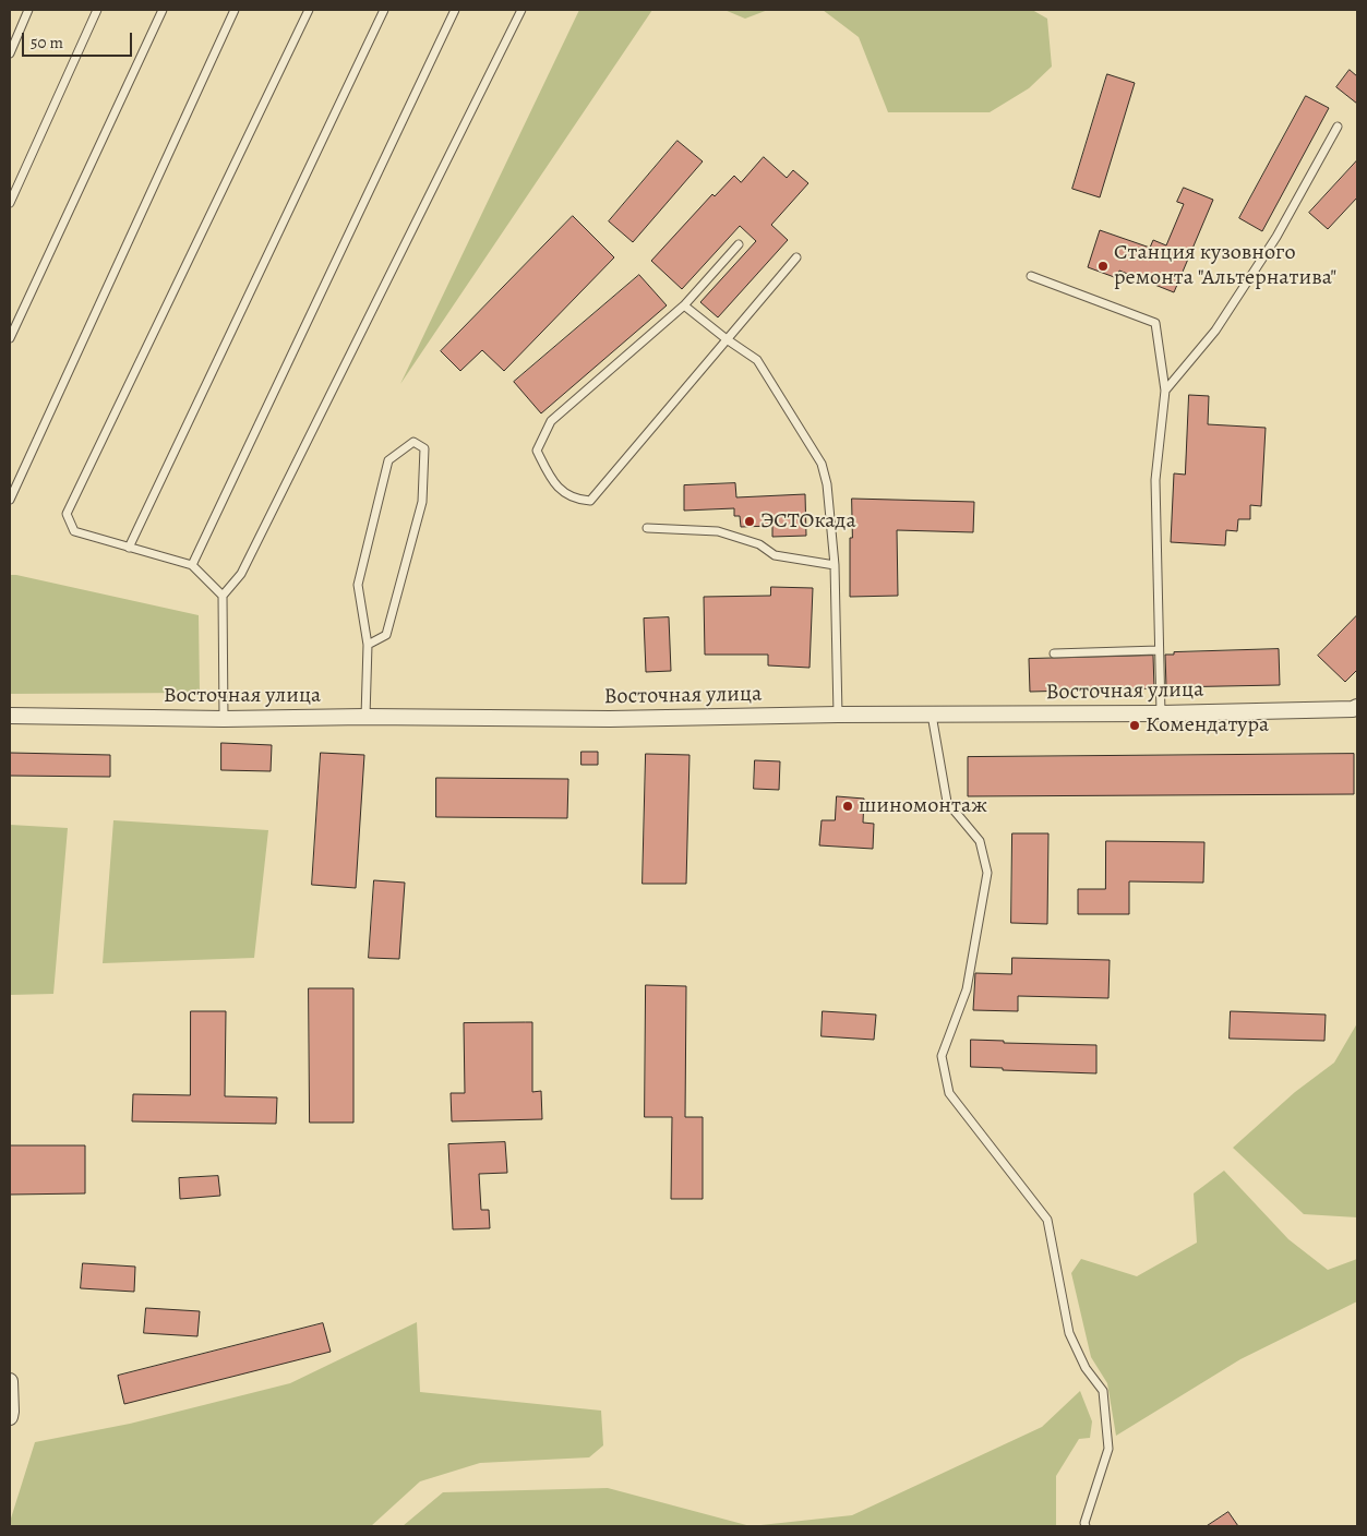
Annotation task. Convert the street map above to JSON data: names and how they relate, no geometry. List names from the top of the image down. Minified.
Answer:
{"streets":{"street":["Восточная улица"]},"places":["Станция кузовного ремонта \"Альтернатива\"","ЭСТОкада","Комендатура","шиномонтаж"],"scale_bar":"50 m"}
